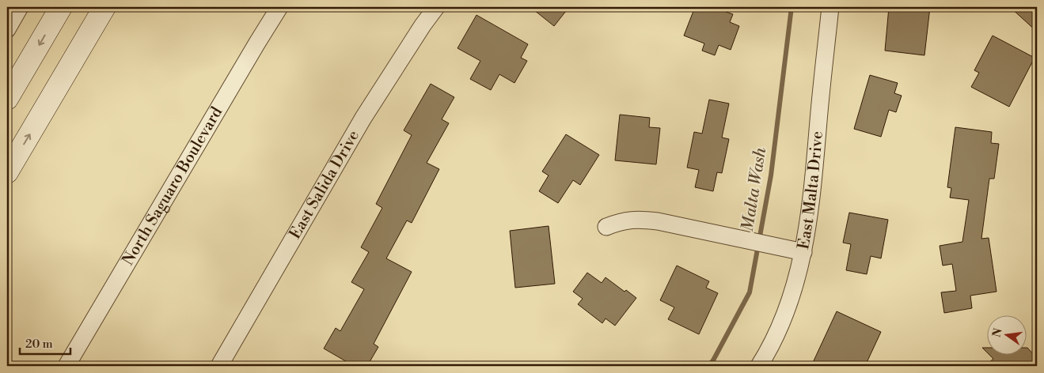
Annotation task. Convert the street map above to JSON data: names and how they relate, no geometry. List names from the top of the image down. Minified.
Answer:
{"streets":{"street":["East Salida Drive","North Saguaro Boulevard","East Malta Drive"]},"water":["Malta Wash"],"scale_bar":"20 m","north":"left"}
